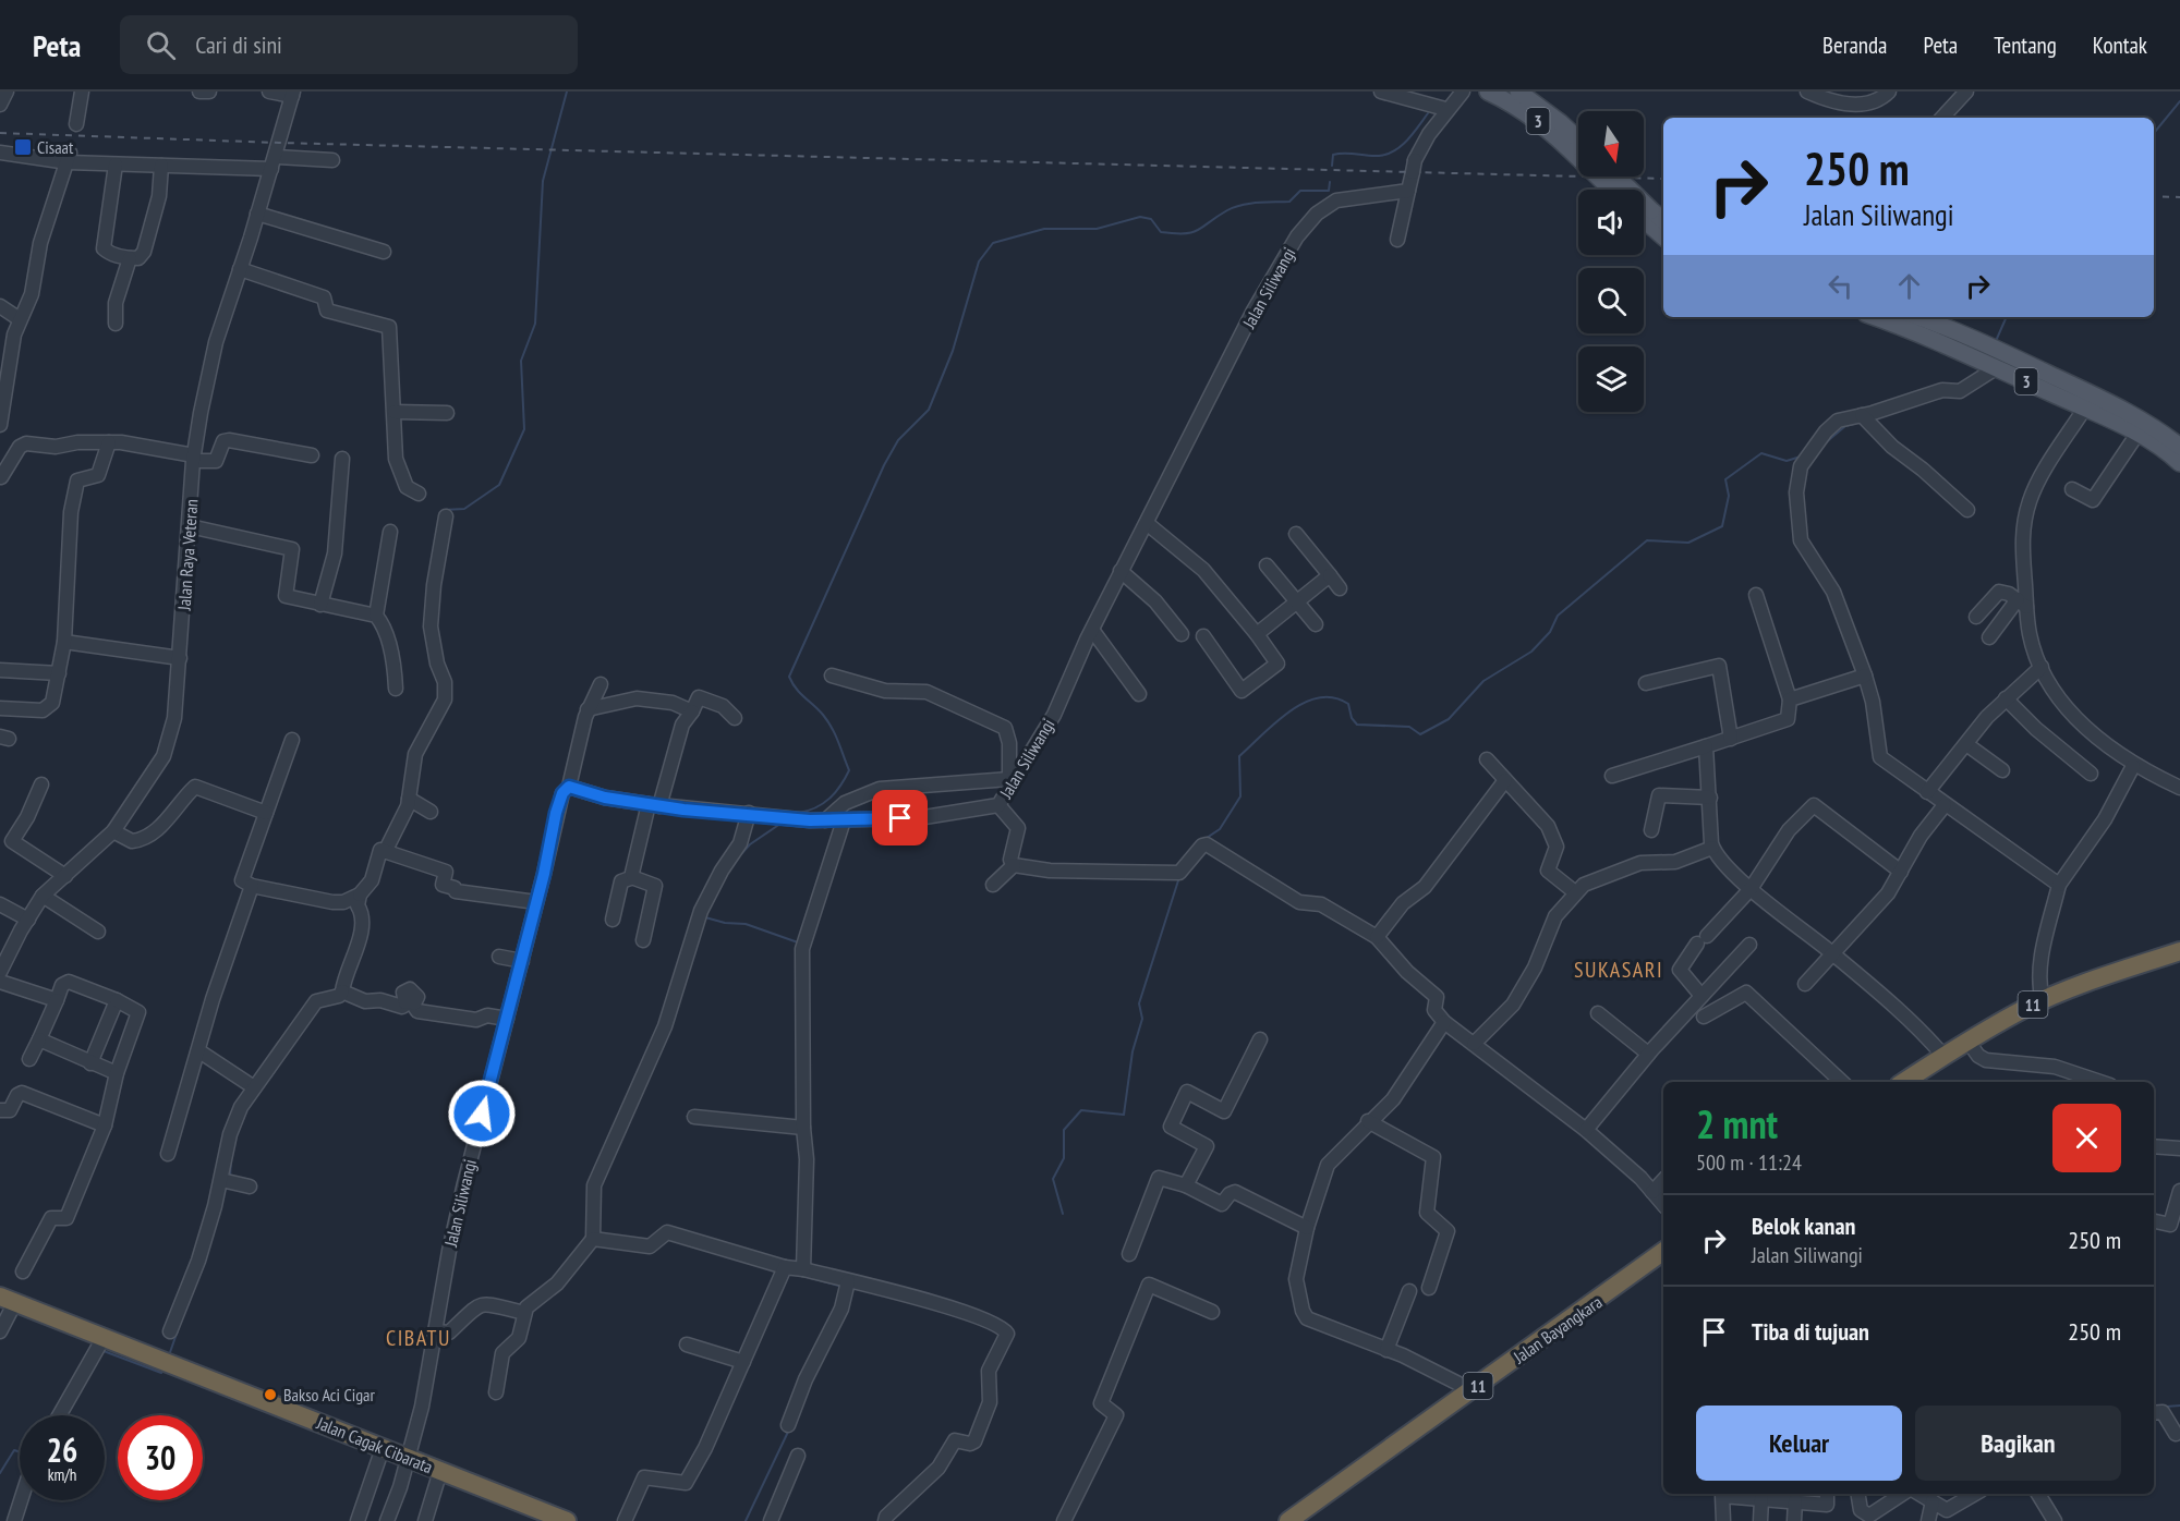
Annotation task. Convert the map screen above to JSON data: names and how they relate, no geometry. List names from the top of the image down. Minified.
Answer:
{"streets":{"highway":["11","Jalan Bayangkara","Jalan Cagak Cibarata"],"main road":["3"],"street":["Jalan Siliwangi","Jalan Raya Veteran"]},"crossings":[["Jalan Siliwangi","Jalan Cagak Cibarata"]],"districts":["SUKASARI","CIBATU"],"places":{"transit":["Cisaat"],"other":["Bakso Aci Cigar"]},"north":"bottom","page":{"header":"Peta","search":"Cari di sini","nav":["Beranda","Peta","Tentang","Kontak"],"turn":["250 m","Jalan Siliwangi"],"heading":["2 mnt","500 m · 11:24"],"list":[{"name":"Belok kanan","note":"Jalan Siliwangi","value":"250 m"},{"name":"Tiba di tujuan","value":"250 m"}],"buttons":["Keluar","Bagikan"],"speed":"26 km/h","limit":"30"}}
